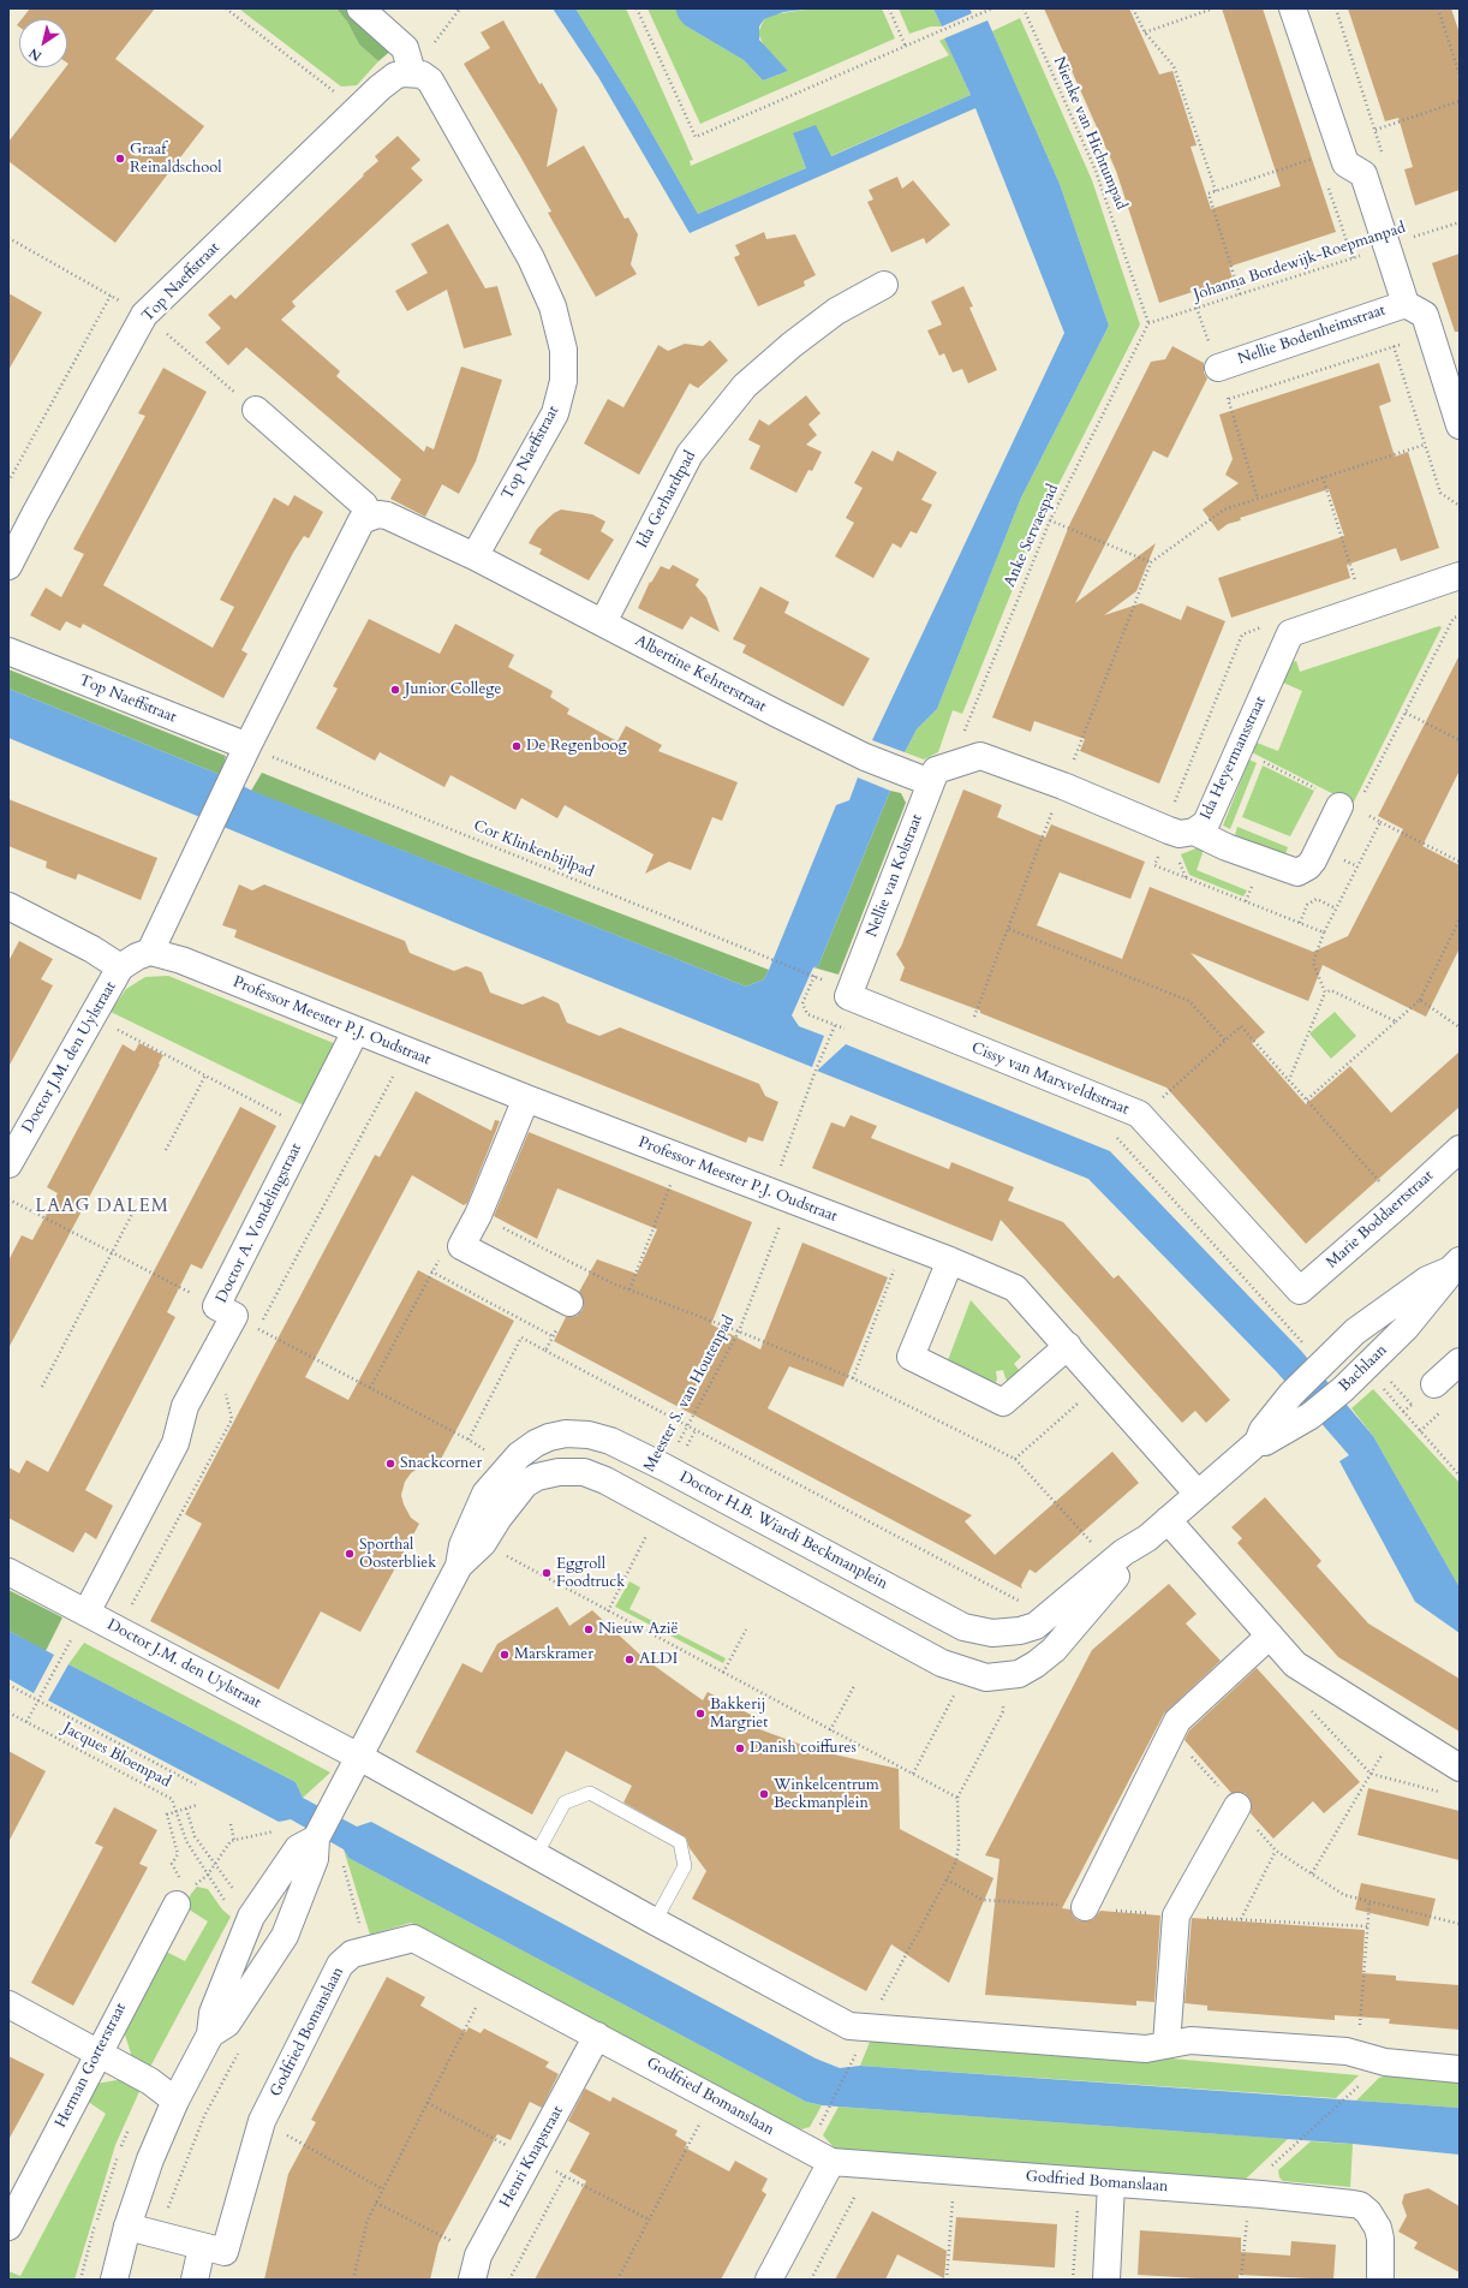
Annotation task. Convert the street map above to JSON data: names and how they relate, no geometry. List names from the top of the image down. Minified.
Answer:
{"streets":{"street":["Top Naeffstraat","Nellie Bodenheimstraat","Ida Gerhardtpad","Albertine Kehrerstraat","Ida Heyermansstraat","Nellie van Kolstraat","Professor Meester P.J. Oudstraat","Doctor J.M. den Uylstraat","Cissy van Marxveldtstraat","Marie Boddaertstraat","Doctor A. Vondelingstraat","Bachlaan","Doctor H.B. Wiardi Beckmanplein","Godfried Bomanslaan","Herman Gorterstraat","Henri Knapstraat"],"path":["Nienke van Hichtumpad","Johanna Bordewijk-Roepmanpad","Anke Servaespad","Cor Klinkenbijlpad","Meester S. van Houtenpad","Jacques Bloempad"]},"crossings":[["Nienke van Hichtumpad","Johanna Bordewijk-Roepmanpad"],["Nienke van Hichtumpad","Anke Servaespad"],["Johanna Bordewijk-Roepmanpad","Nellie Bodenheimstraat"],["Johanna Bordewijk-Roepmanpad","Anke Servaespad"],["Top Naeffstraat","Albertine Kehrerstraat"],["Top Naeffstraat","Cor Klinkenbijlpad"],["Top Naeffstraat","Doctor J.M. den Uylstraat"],["Ida Gerhardtpad","Albertine Kehrerstraat"],["Anke Servaespad","Ida Heyermansstraat"],["Anke Servaespad","Nellie van Kolstraat"],["Albertine Kehrerstraat","Nellie van Kolstraat"],["Ida Heyermansstraat","Nellie van Kolstraat"],["Cor Klinkenbijlpad","Doctor J.M. den Uylstraat"],["Nellie van Kolstraat","Cissy van Marxveldtstraat"],["Professor Meester P.J. Oudstraat","Doctor J.M. den Uylstraat"],["Professor Meester P.J. Oudstraat","Doctor A. Vondelingstraat"],["Professor Meester P.J. Oudstraat","Bachlaan"],["Professor Meester P.J. Oudstraat","Meester S. van Houtenpad"],["Doctor J.M. den Uylstraat","Doctor A. Vondelingstraat"],["Doctor J.M. den Uylstraat","Doctor H.B. Wiardi Beckmanplein"],["Cissy van Marxveldtstraat","Marie Boddaertstraat"],["Bachlaan","Doctor H.B. Wiardi Beckmanplein"],["Meester S. van Houtenpad","Doctor H.B. Wiardi Beckmanplein"],["Godfried Bomanslaan","Henri Knapstraat"]],"districts":["LAAG DALEM"],"places":["Graaf Reinaldschool","Junior College","De Regenboog","Snackcorner","Sporthal Oosterbliek","Eggroll Foodtruck","Nieuw Azië","Marskramer","ALDI","Bakkerij Margriet","Danish coiffures","Winkelcentrum Beckmanplein"],"north":"bottom left"}
